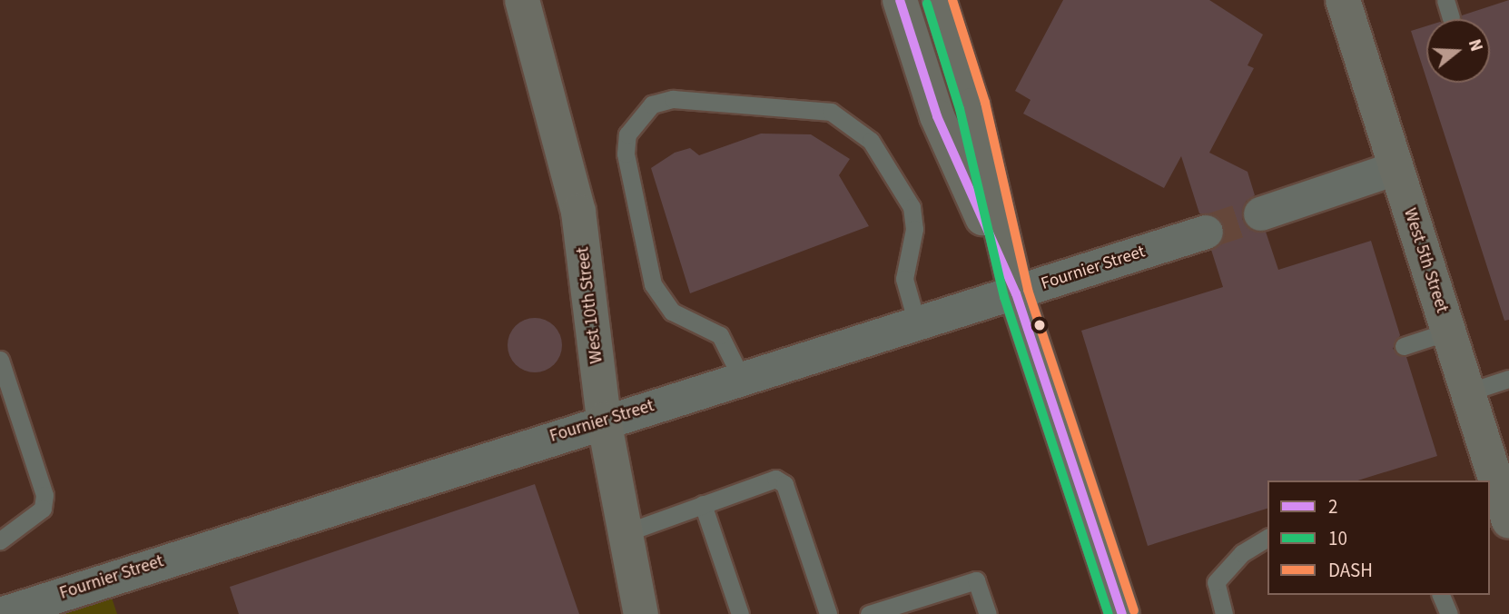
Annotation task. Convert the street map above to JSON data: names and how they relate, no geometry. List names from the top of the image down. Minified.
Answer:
{"streets":{"street":["West 5th Street","Fournier Street","West 10th Street"]},"crossings":[["Fournier Street","West 10th Street"]],"lines":["transit line 2","transit line DASH","transit line 10"],"legend":["2","10","DASH"],"north":"right"}
